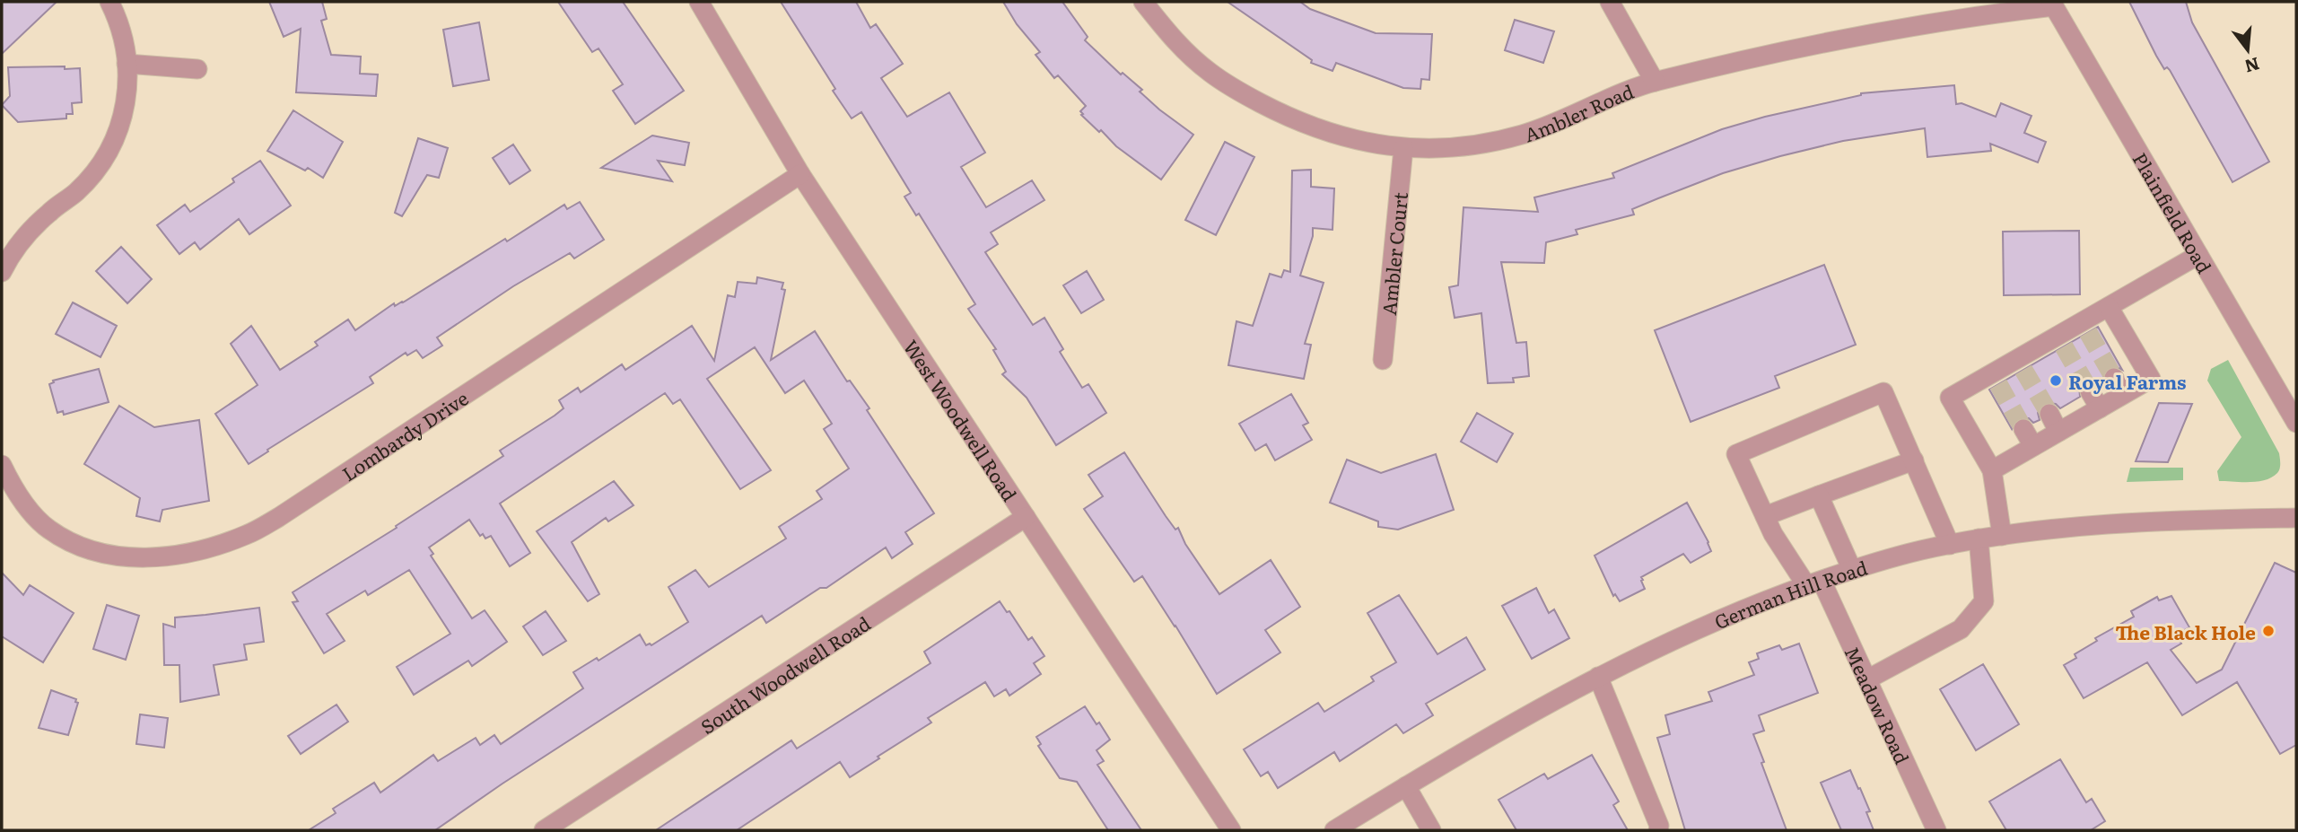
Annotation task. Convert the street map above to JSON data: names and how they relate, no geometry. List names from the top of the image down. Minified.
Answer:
{"streets":{"street":["Ambler Road","Plainfield Road","Ambler Court","West Woodwell Road","Lombardy Drive","German Hill Road","South Woodwell Road","Meadow Road"]},"crossings":[["Ambler Road","Plainfield Road"],["Ambler Road","Ambler Court"],["West Woodwell Road","Lombardy Drive"],["West Woodwell Road","South Woodwell Road"],["German Hill Road","Meadow Road"]],"places":["Royal Farms","The Black Hole"],"north":"bottom"}
